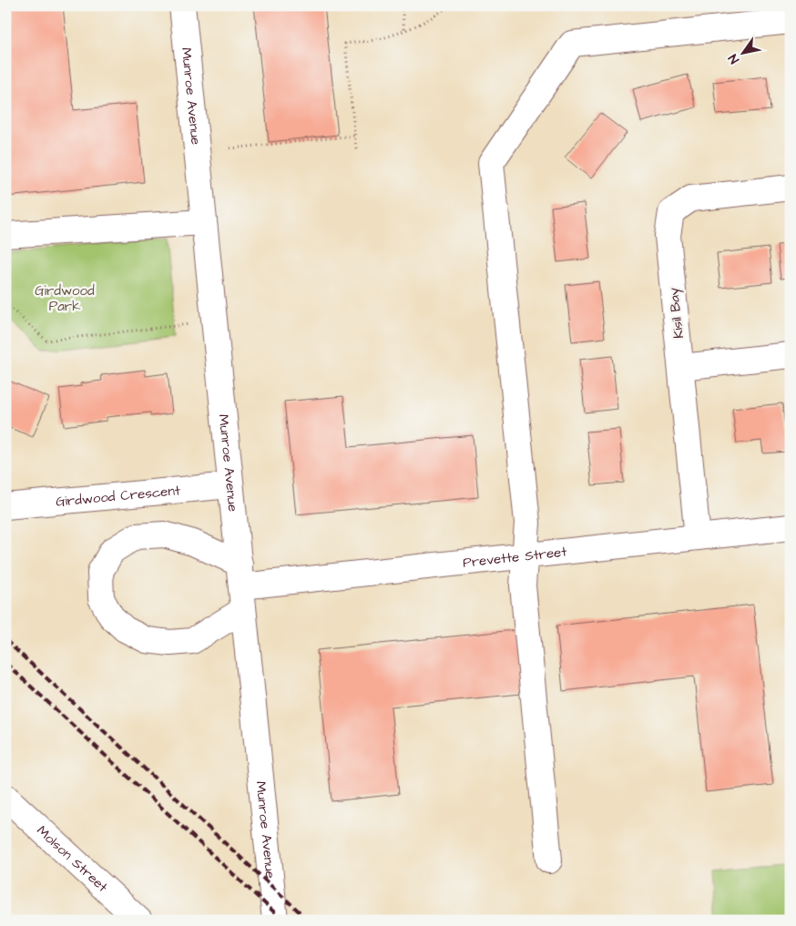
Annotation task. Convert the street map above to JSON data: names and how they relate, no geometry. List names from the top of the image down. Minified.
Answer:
{"streets":{"street":["Munroe Avenue","Kisil Bay","Girdwood Crescent","Prevette Street","Molson Street"]},"crossings":[["Munroe Avenue","Girdwood Crescent"],["Munroe Avenue","Prevette Street"],["Kisil Bay","Prevette Street"]],"parks":["Girdwood Park"],"north":"bottom left"}
